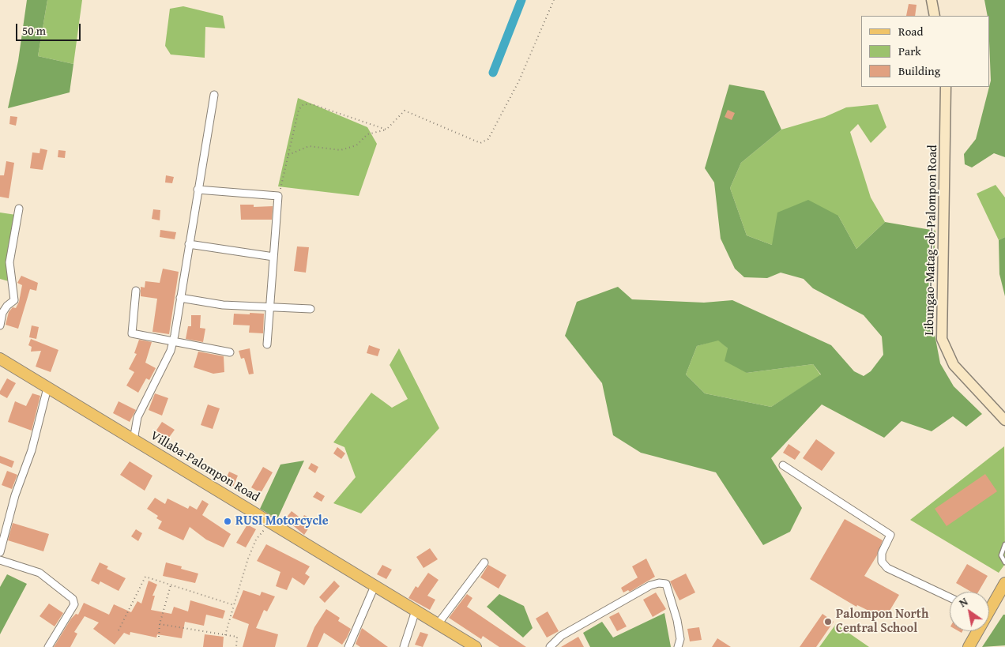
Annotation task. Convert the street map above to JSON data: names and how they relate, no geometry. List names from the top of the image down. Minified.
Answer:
{"streets":{"main road":["Libungao-Matag-ob-Palompon Road","Villaba-Palompon Road"]},"places":["RUSI Motorcycle","Palompon North Central School"],"legend":["Road","Park","Building"],"scale_bar":"50 m","north":"top left"}
